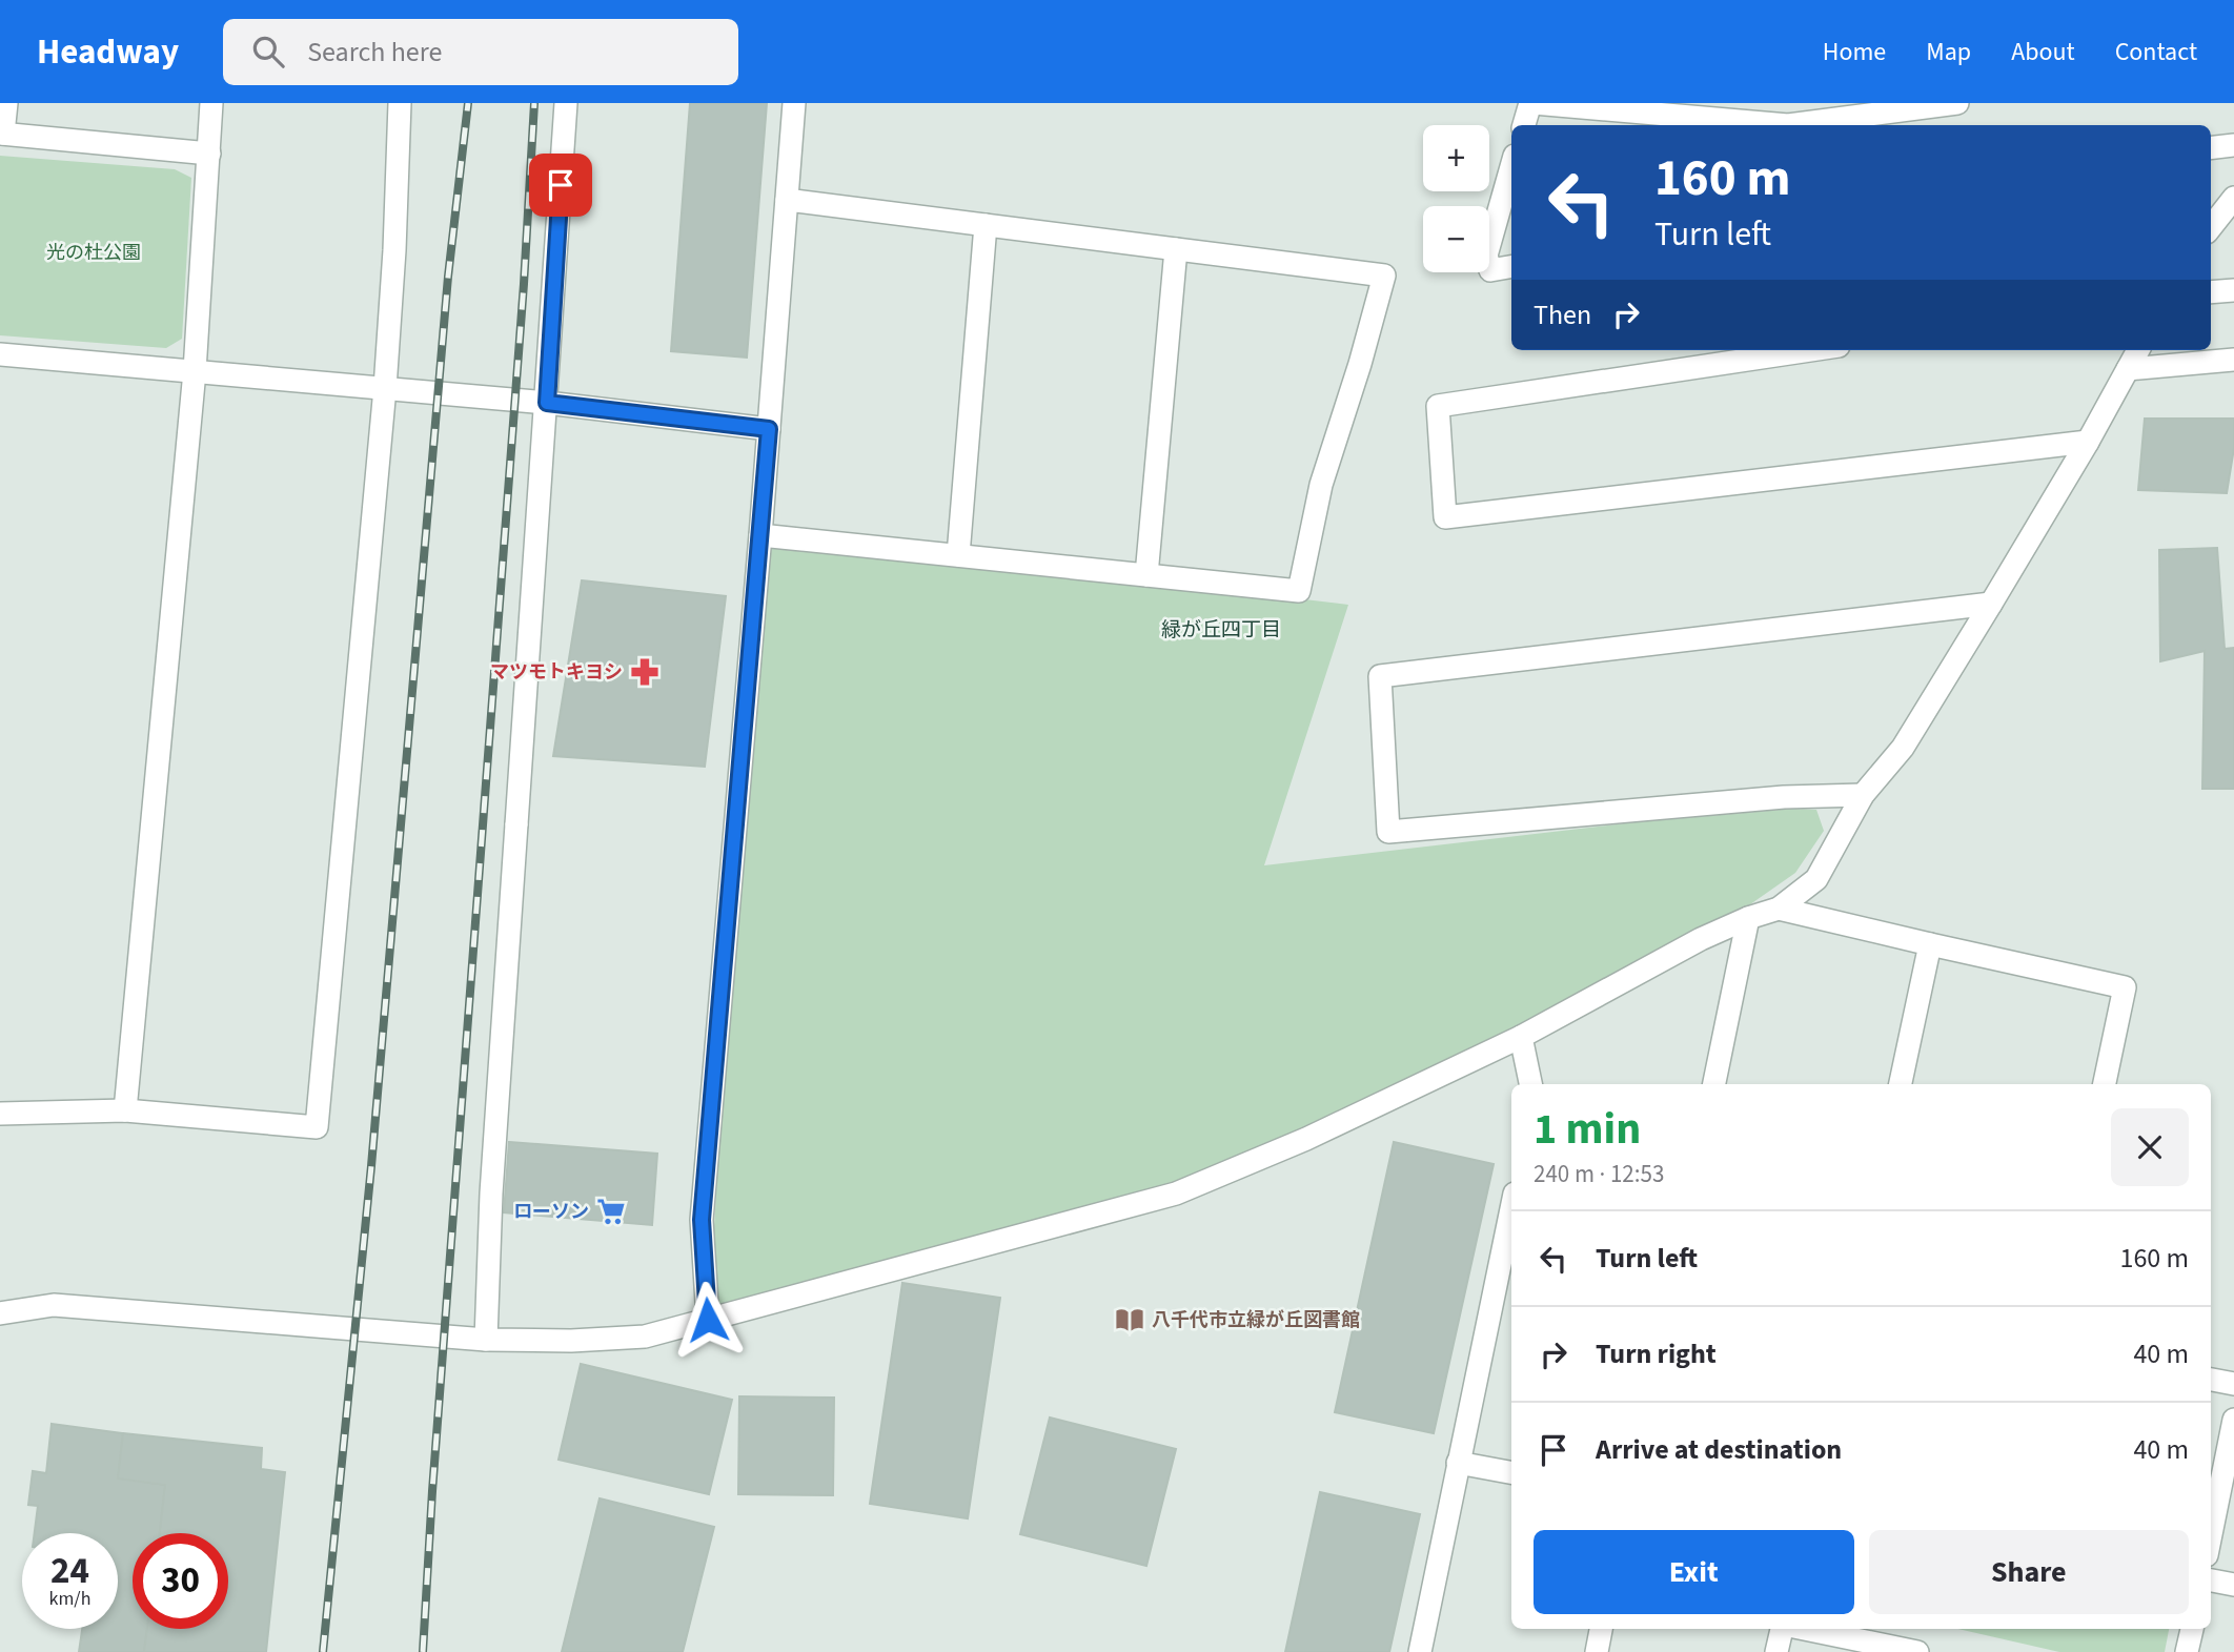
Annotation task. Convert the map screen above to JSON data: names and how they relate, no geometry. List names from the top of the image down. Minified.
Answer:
{"districts":["緑が丘四丁目"],"parks":["光の杜公園"],"places":{"pharmacy":["マツモトキヨシ"],"supermarket":["ローソン"],"library":["八千代市立緑が丘図書館"]},"page":{"header":"Headway","search":"Search here","nav":["Home","Map","About","Contact"],"map_buttons":["+","−"],"turn":["160 m","Turn left"],"then":"Then","heading":["1 min","240 m · 12:53"],"list":[{"name":"Turn left","value":"160 m"},{"name":"Turn right","value":"40 m"},{"name":"Arrive at destination","value":"40 m"}],"buttons":["Exit","Share"],"speed":"24 km/h","limit":"30"}}
